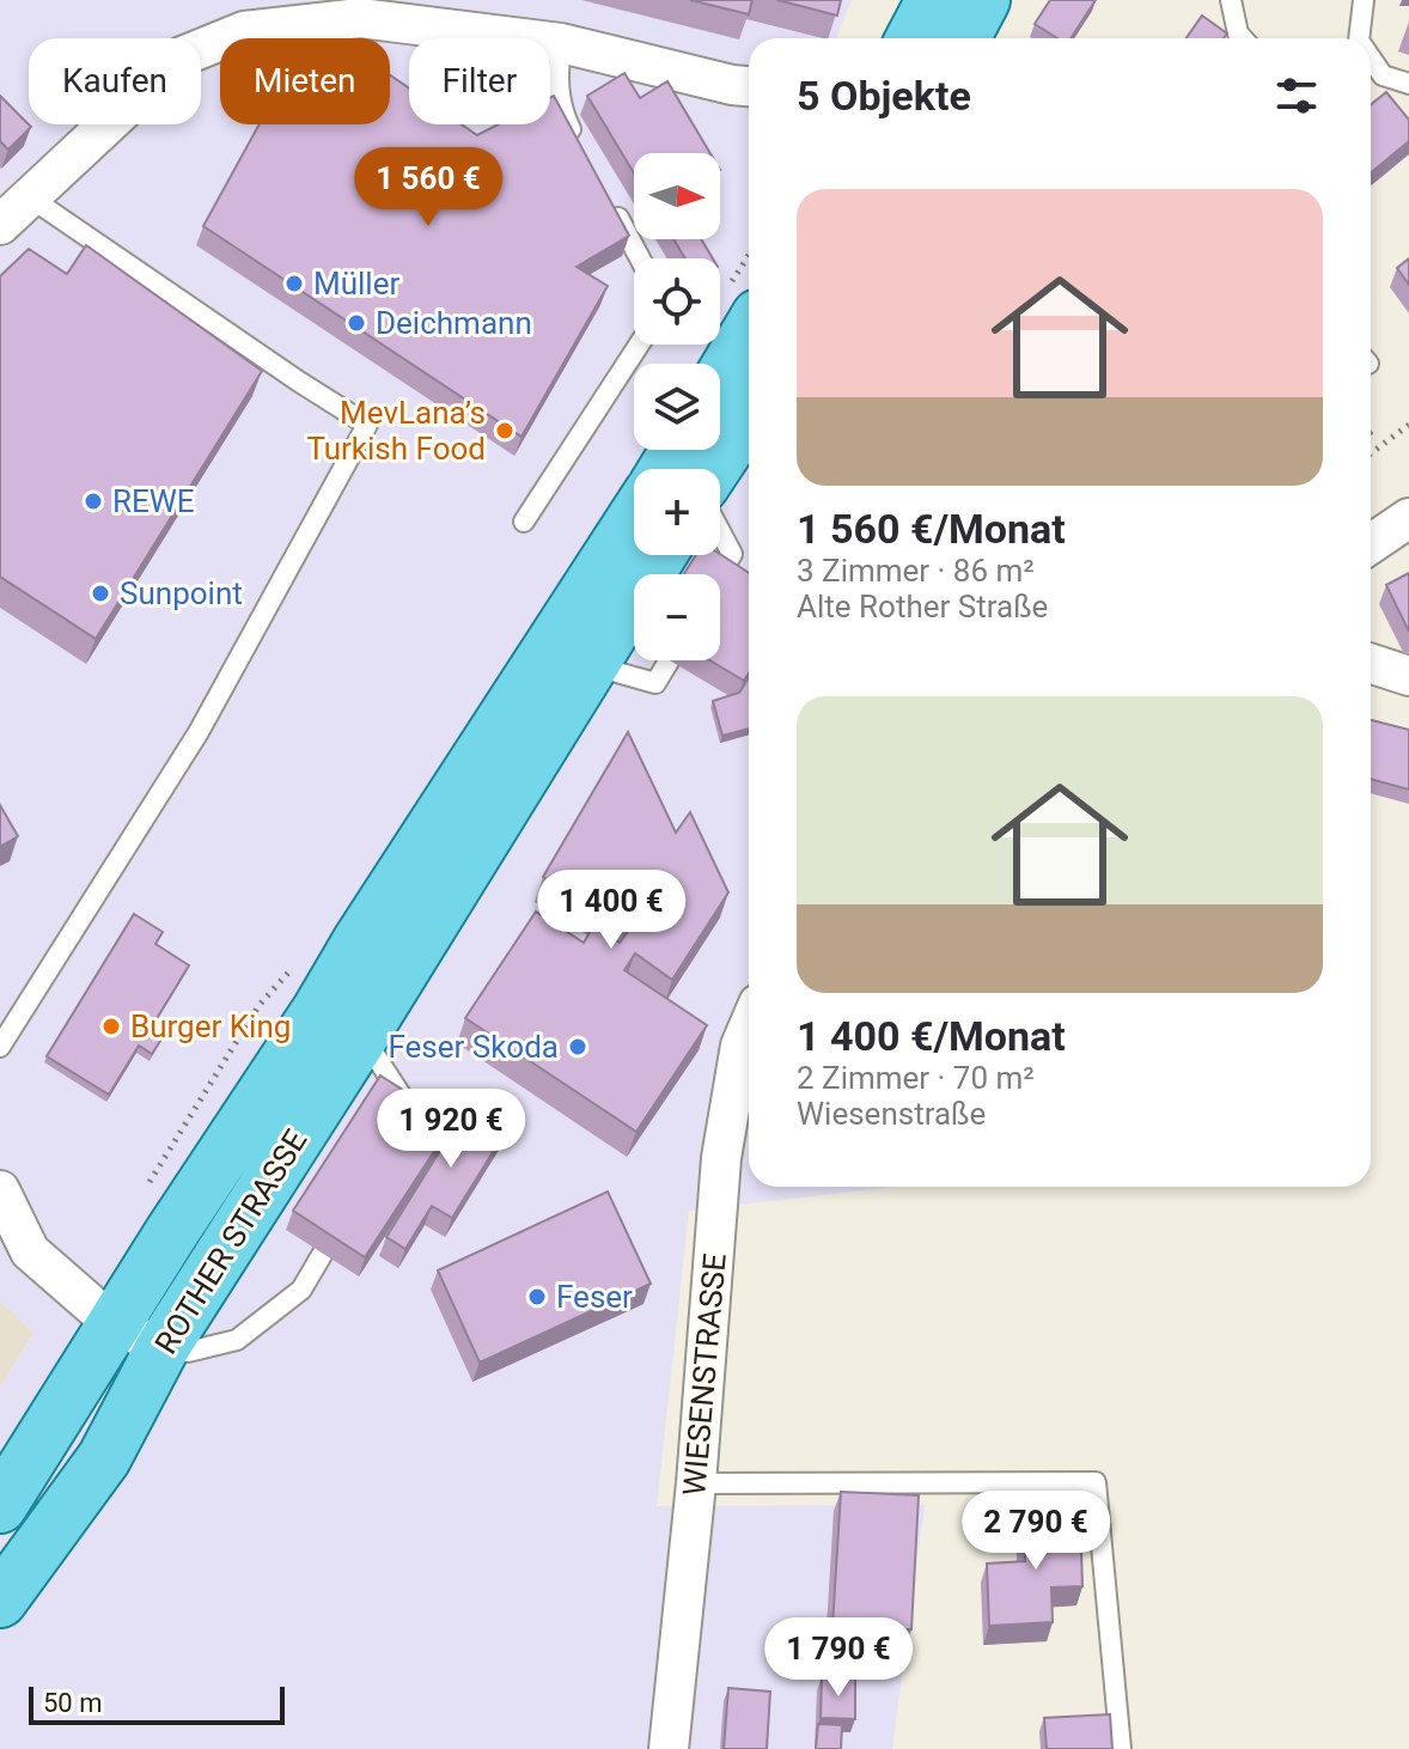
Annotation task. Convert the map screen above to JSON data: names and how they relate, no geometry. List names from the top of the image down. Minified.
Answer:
{"streets":{"main road":["ROTHER STRASSE"],"street":["WIESENSTRASSE"]},"places":["Müller","Deichmann","MevLana’s Turkish Food","REWE","Sunpoint","Burger King","Feser Skoda","Feser"],"scale_bar":"50 m","north":"right","page":{"chip":["Kaufen","Mieten","Filter"],"heading":"5 Objekte","price":["1 560 €","1 400 €","1 920 €","2 790 €","1 790 €"],"map_buttons":["+","−"],"list":[{"name":"1 560 €/Monat","note":"3 Zimmer · 86 m² · Alte Rother Straße"},{"name":"1 400 €/Monat","note":"2 Zimmer · 70 m² · Wiesenstraße"}],"scale":"50 m"}}
